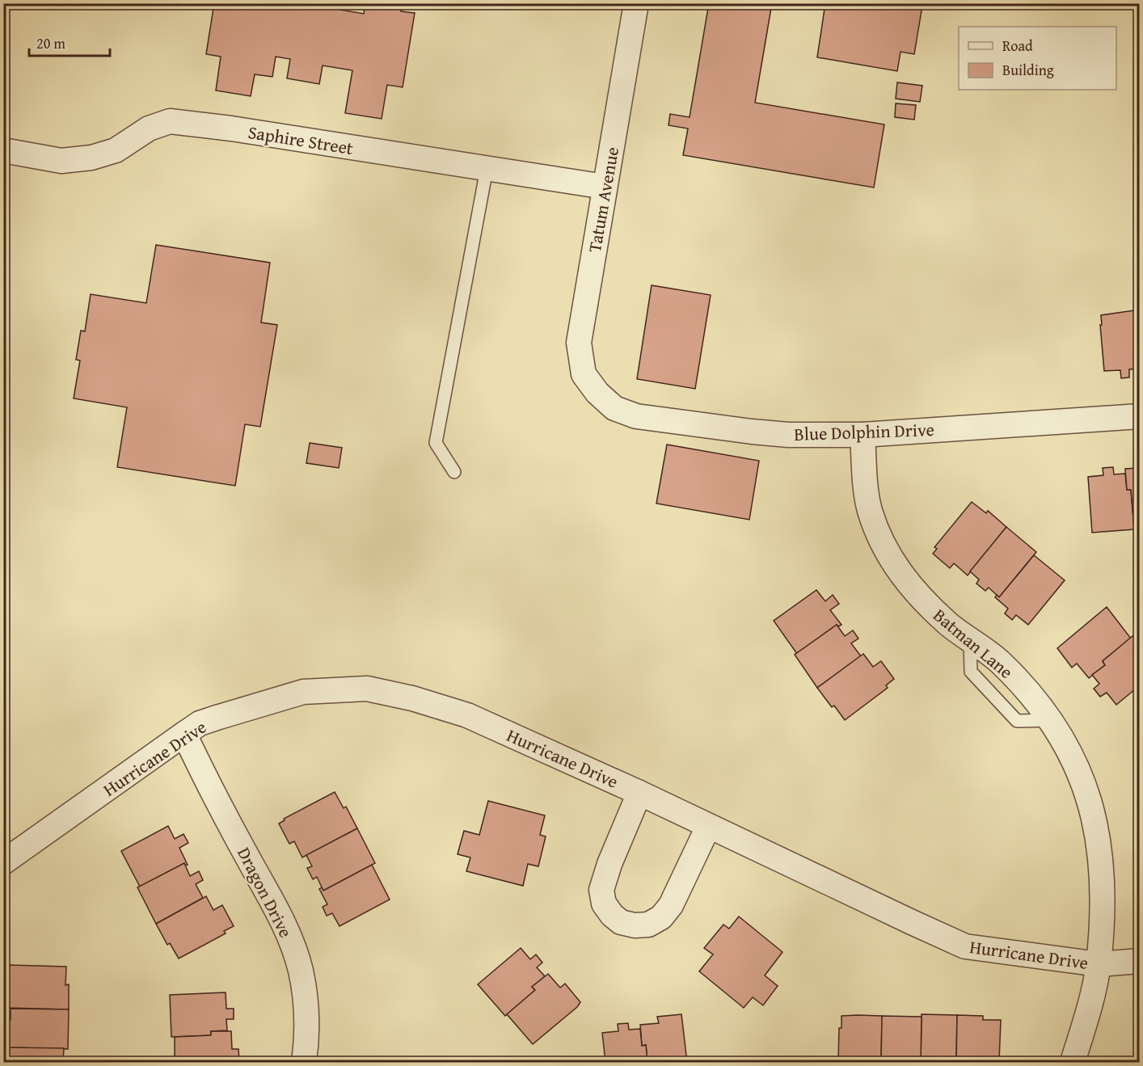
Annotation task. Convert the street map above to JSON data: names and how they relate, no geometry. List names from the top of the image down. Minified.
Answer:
{"streets":{"street":["Saphire Street","Tatum Avenue","Blue Dolphin Drive","Batman Lane","Hurricane Drive","Dragon Drive"]},"crossings":[["Saphire Street","Tatum Avenue"],["Tatum Avenue","Blue Dolphin Drive"],["Blue Dolphin Drive","Batman Lane"],["Batman Lane","Hurricane Drive"],["Hurricane Drive","Dragon Drive"]],"legend":["Road","Building"],"scale_bar":"20 m"}
